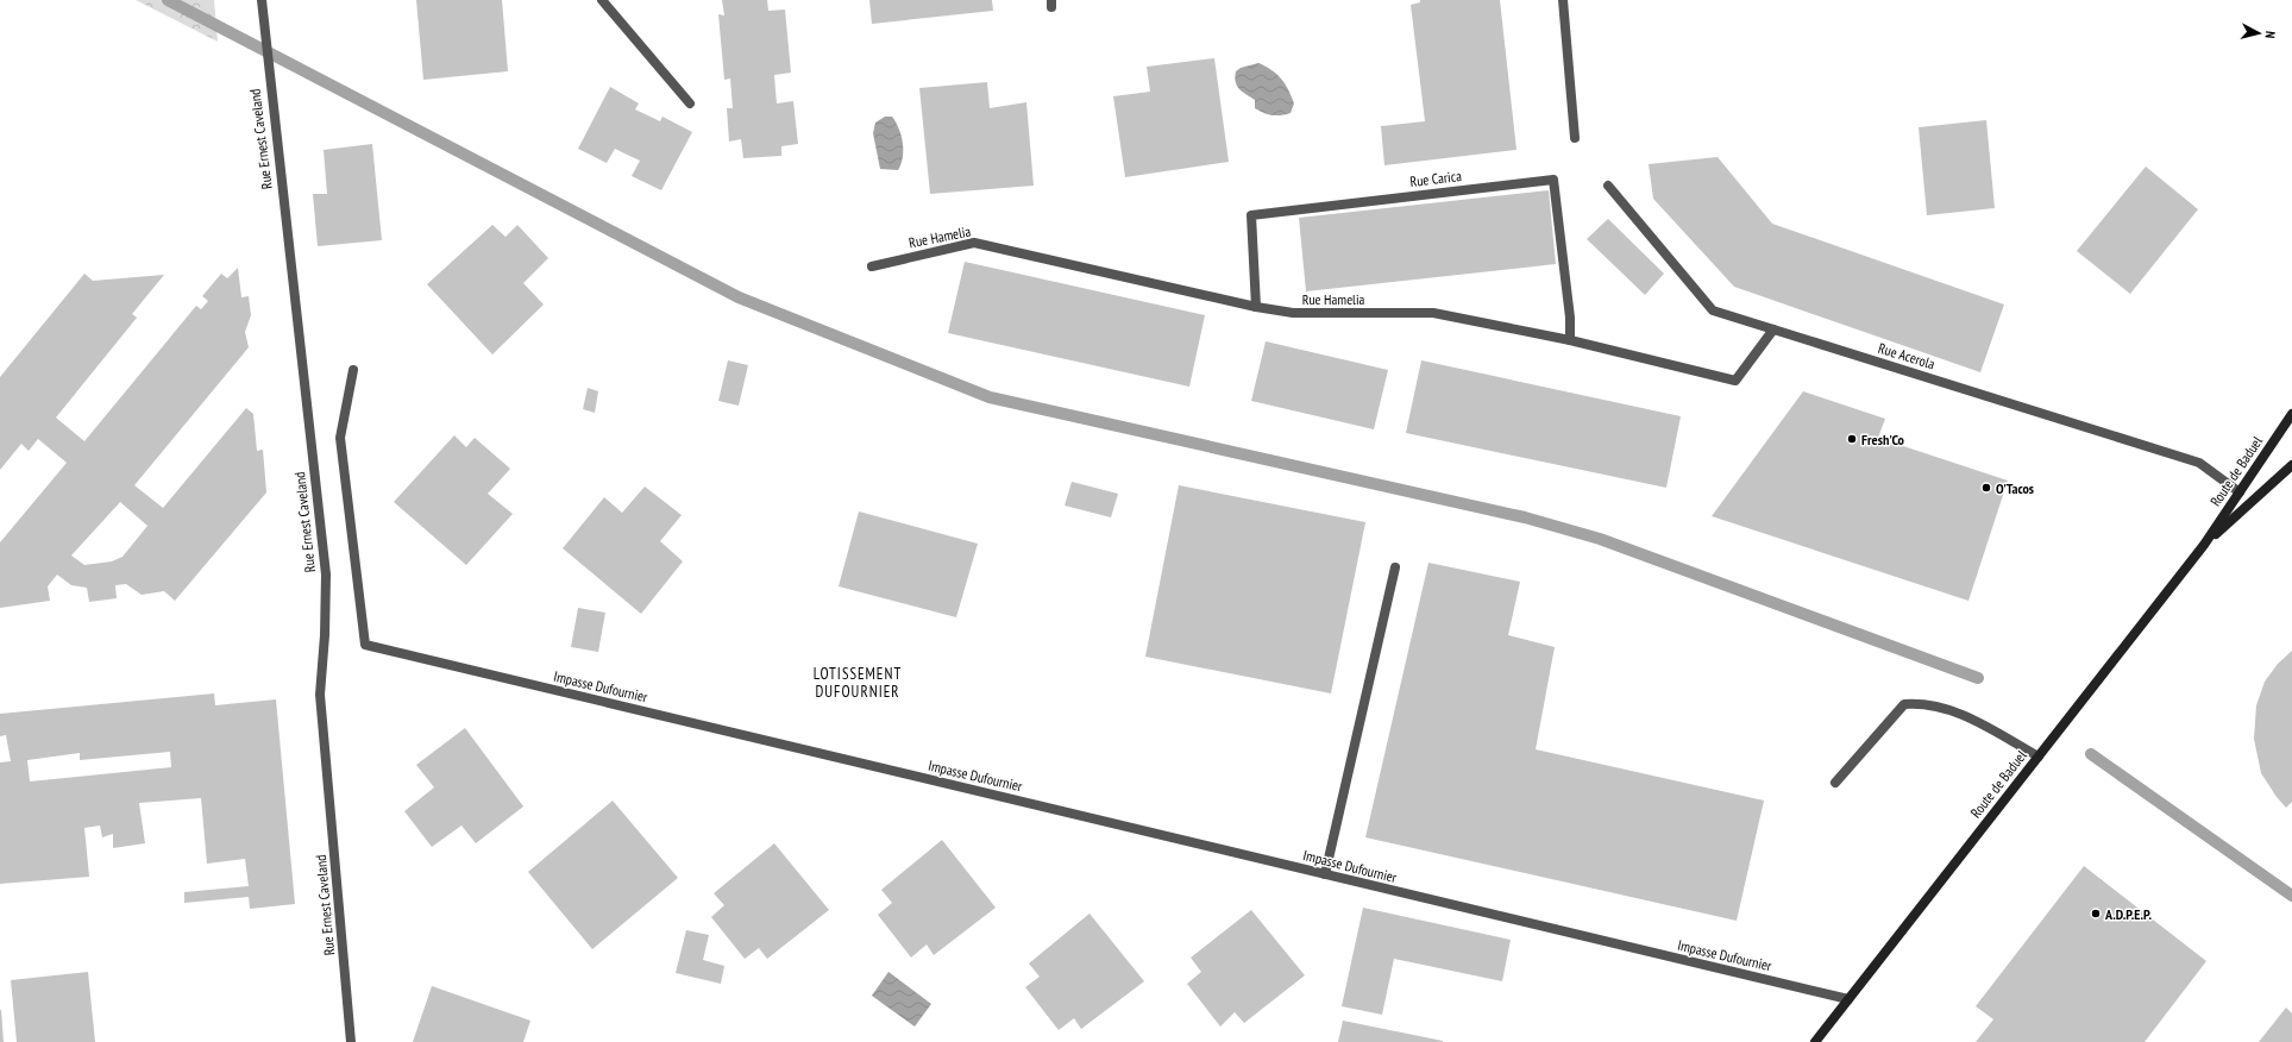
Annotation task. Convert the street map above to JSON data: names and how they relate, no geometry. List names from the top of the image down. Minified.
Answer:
{"streets":{"main road":["Route de Baduel"],"street":["Rue Ernest Caveland","Rue Carica","Rue Hamelia","Rue Acerola","Impasse Dufournier"]},"crossings":[["Rue Carica","Rue Hamelia"],["Rue Hamelia","Rue Acerola"],["Rue Acerola","Route de Baduel"],["Route de Baduel","Impasse Dufournier"]],"districts":["LOTISSEMENT DUFOURNIER"],"places":["Fresh'Co","O'Tacos","A.D.P.E.P."],"north":"right"}
